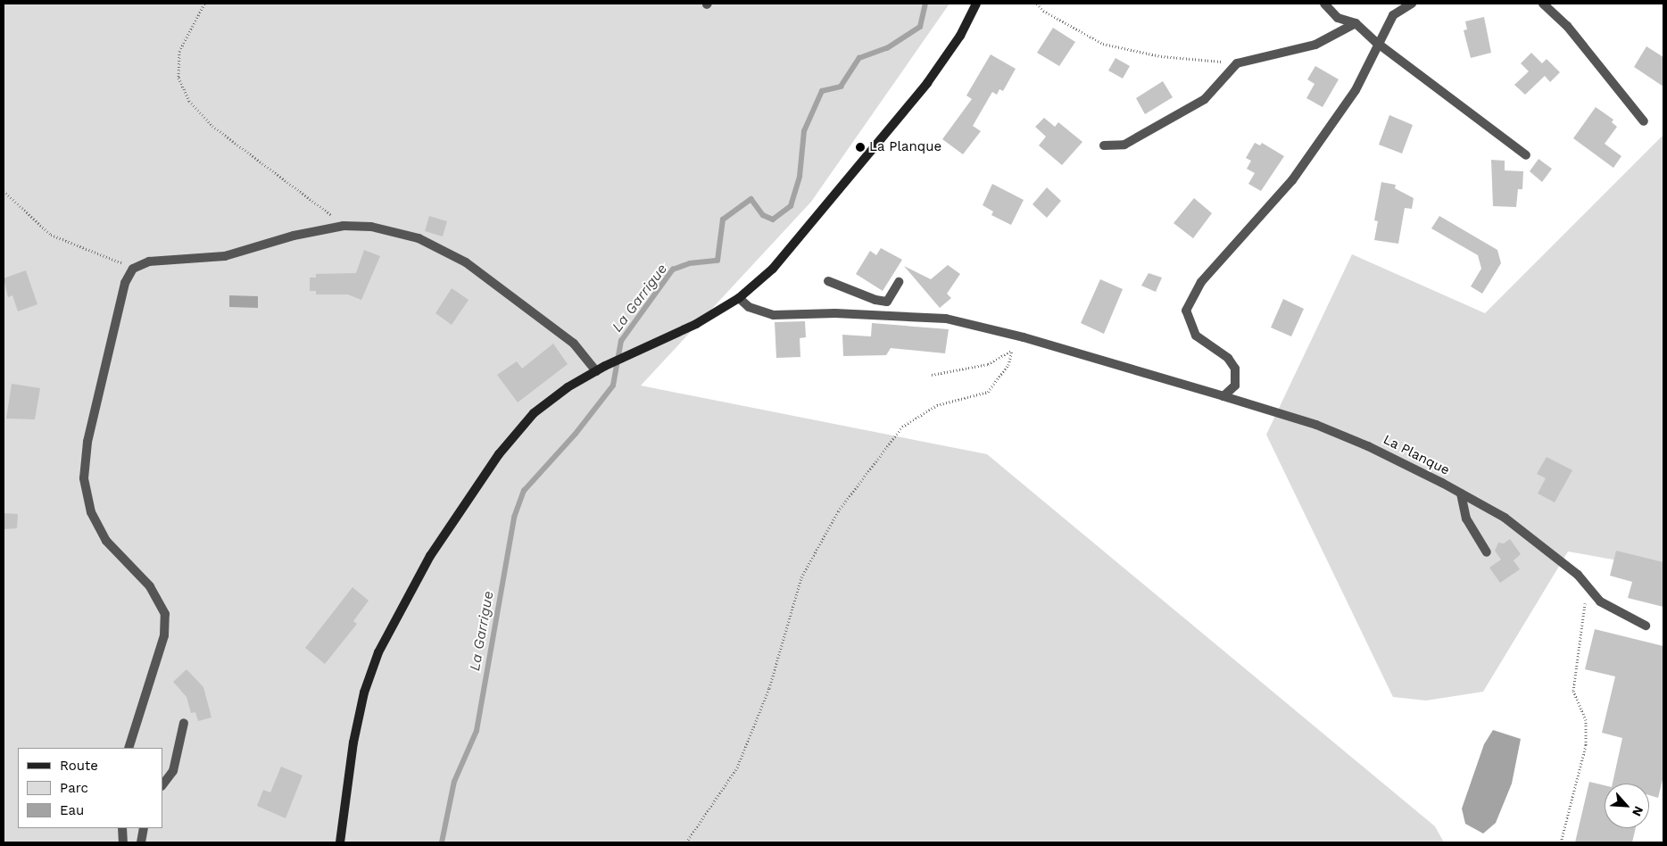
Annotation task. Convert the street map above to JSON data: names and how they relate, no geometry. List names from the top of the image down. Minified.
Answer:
{"streets":{"street":["La Planque"]},"water":["La Garrigue"],"places":["La Planque"],"legend":["Route","Parc","Eau"],"north":"bottom right"}
